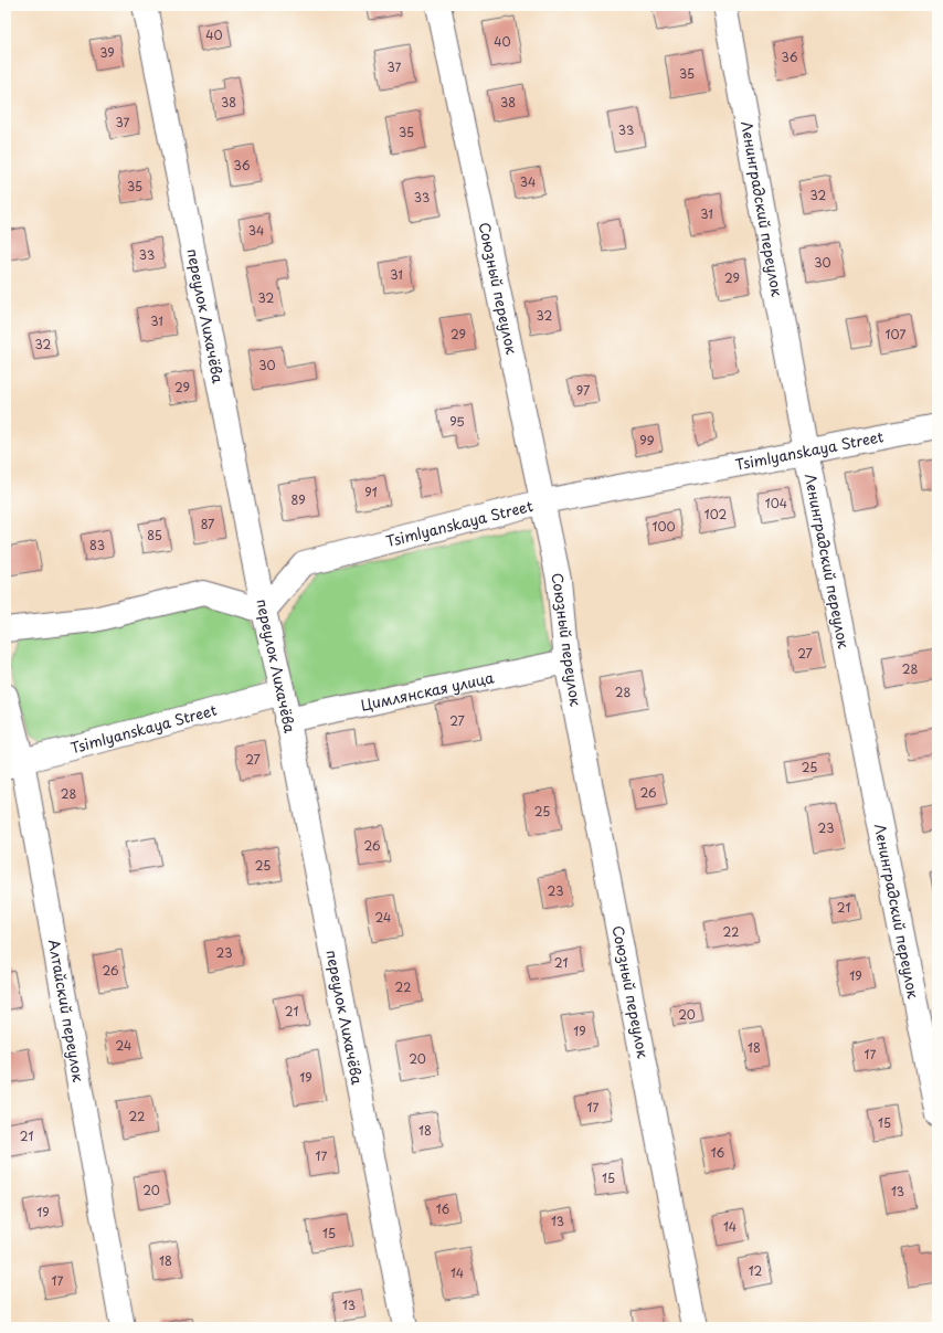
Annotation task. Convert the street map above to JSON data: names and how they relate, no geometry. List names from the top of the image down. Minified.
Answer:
{"streets":{"street":["Ленинградский переулок","Союзный переулок","переулок Лихачёва","Tsimlyanskaya Street","Цимлянская улица","Алтайский переулок"]},"crossings":[["Ленинградский переулок","Tsimlyanskaya Street"],["Союзный переулок","Tsimlyanskaya Street"],["Союзный переулок","Цимлянская улица"],["переулок Лихачёва","Tsimlyanskaya Street"],["переулок Лихачёва","Цимлянская улица"],["Tsimlyanskaya Street","Алтайский переулок"]],"house_numbers":["40","40","39","36","37","35","38","38","37","33","35","36","34","35","32","33","31","34","33","30","31","29","32","32","31","29","107","32","30","29","97","95","99","91","89","104","102","87","100","85","83","27","28","28","27","27","25","26","28","25","23","26","25","23","21","24","22","23","21","26","19","22","21","20","19","24","18","17","20","19","17","22","15","18","21","16","17","15","20","13","16","19","13","14","15","18","12","14","17","13"]}
